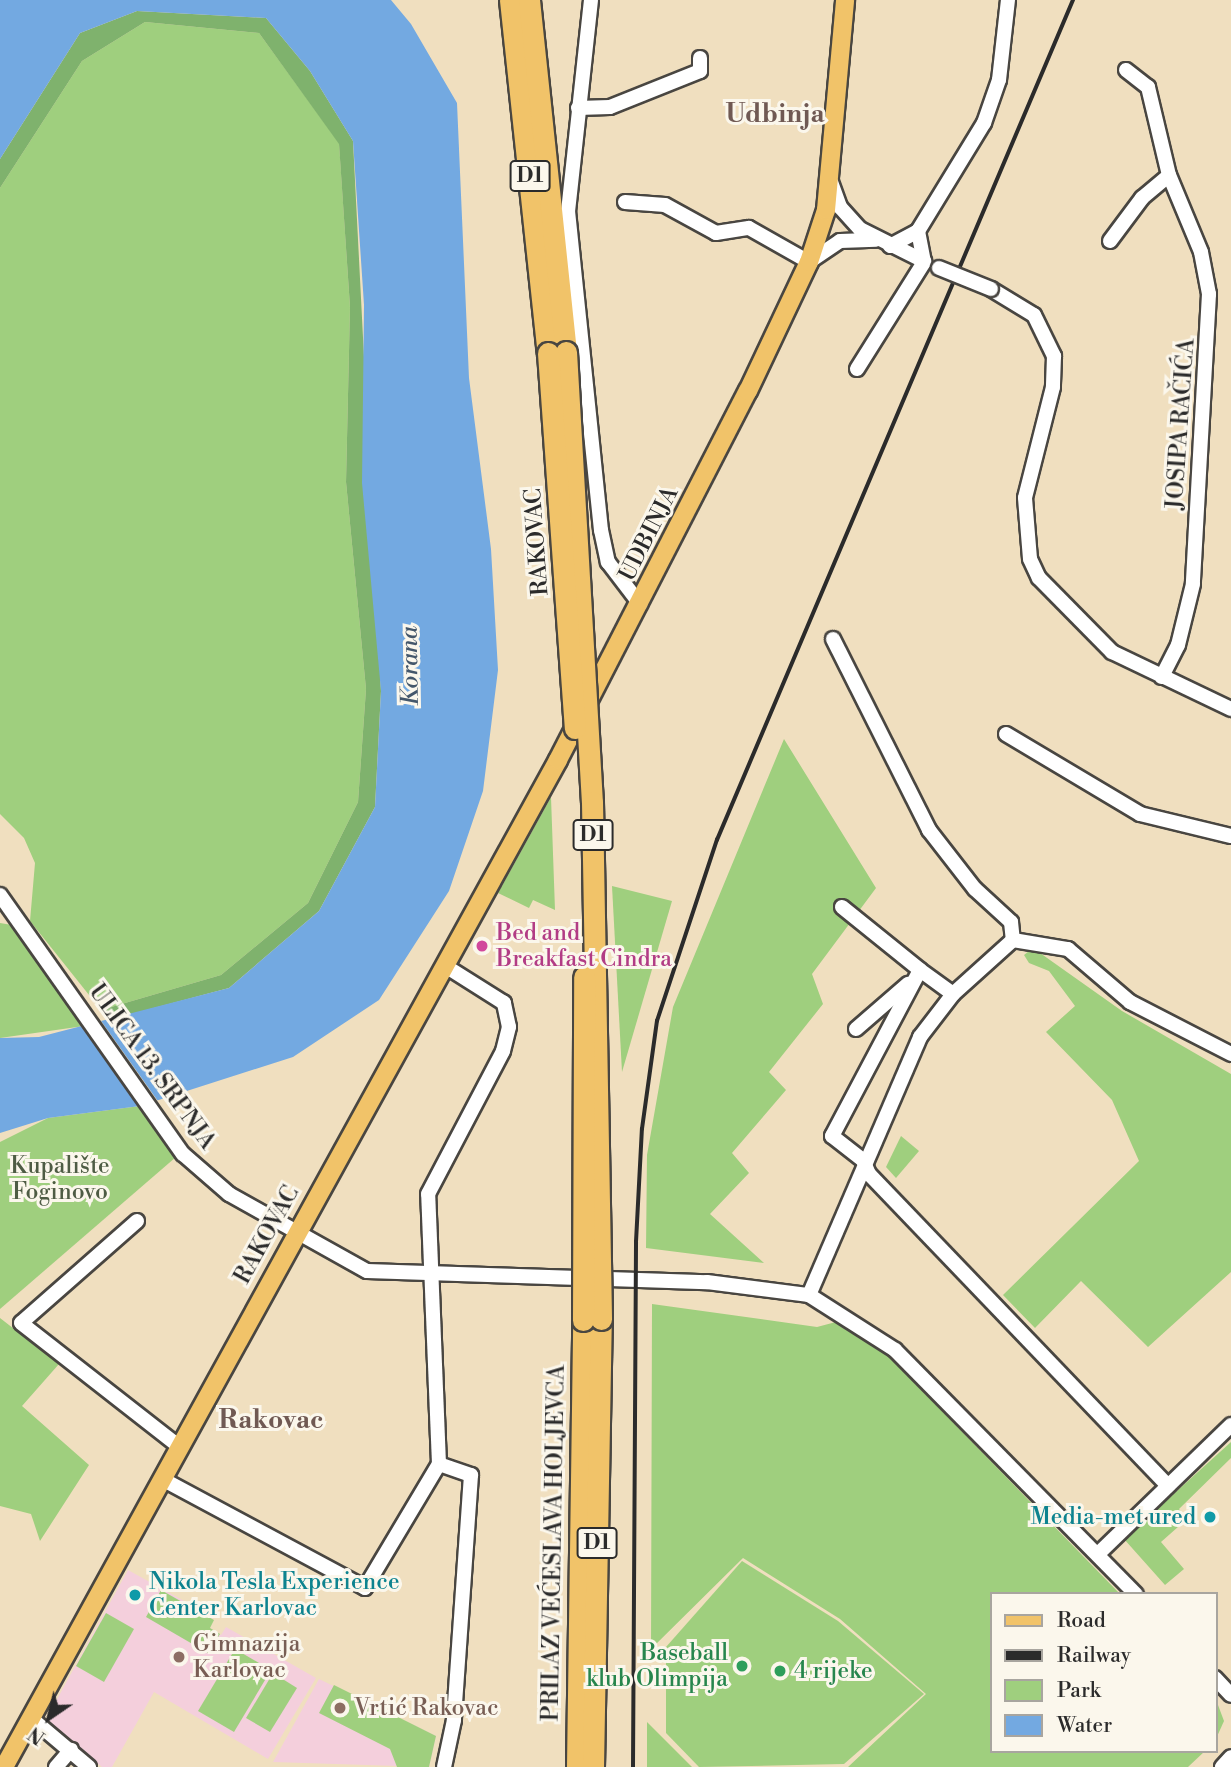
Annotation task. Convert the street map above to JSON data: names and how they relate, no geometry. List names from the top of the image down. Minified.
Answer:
{"streets":{"highway":["D1","RAKOVAC","PRILAZ VEĆESLAVA HOLJEVCA"],"main road":["UDBINJA"],"street":["JOSIPA RAČIĆA","ULICA 13. SRPNJA"]},"crossings":[["D1","RAKOVAC"],["JOSIPA RAČIĆA","UDBINJA"],["UDBINJA","RAKOVAC"],["RAKOVAC","ULICA 13. SRPNJA"],["RAKOVAC","PRILAZ VEĆESLAVA HOLJEVCA"]],"districts":["Udbinja","Rakovac"],"water":["Korana"],"parks":["Kupalište Foginovo"],"places":["Bed and Breakfast Cindra","Media-met ured","Nikola Tesla Experience Center Karlovac","Gimnazija Karlovac","Baseball klub Olimpija","4 rijeke","Vrtić Rakovac"],"legend":["Road","Railway","Park","Water"],"north":"bottom left"}
